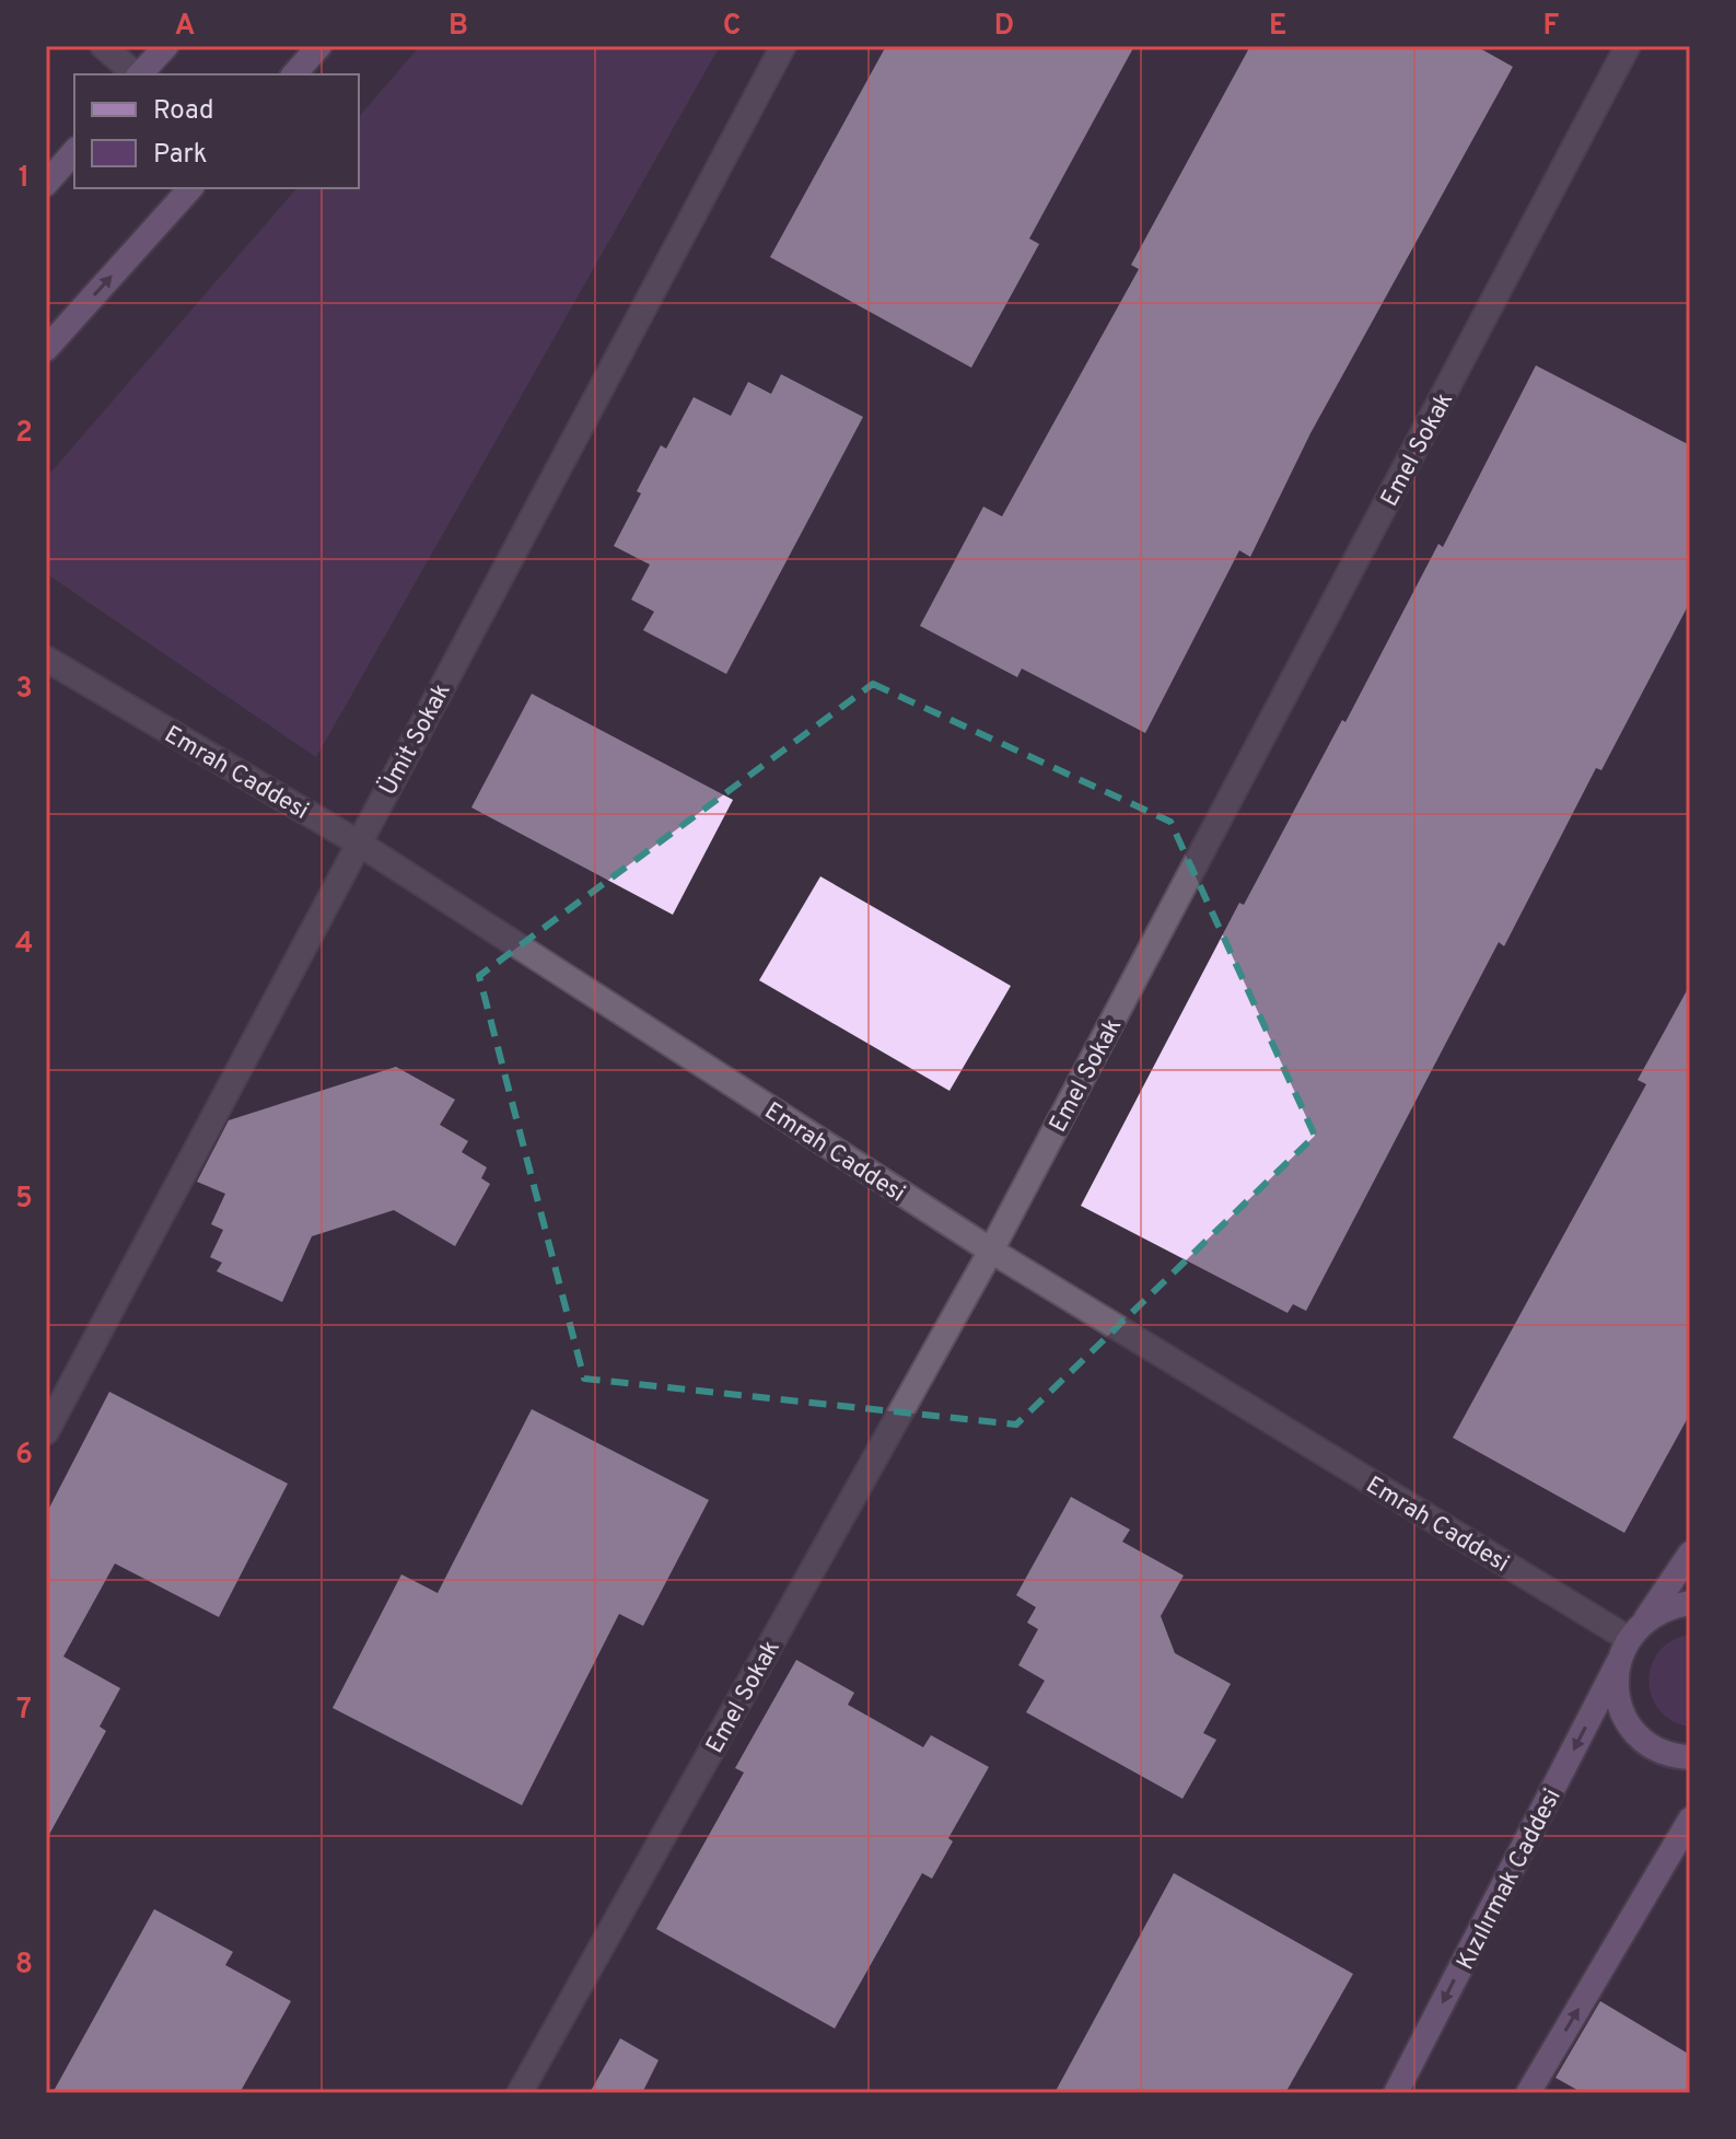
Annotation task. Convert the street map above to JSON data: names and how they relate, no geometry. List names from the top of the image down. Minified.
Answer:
{"streets":{"main road":["Kızılırmak Caddesi"],"street":["Emel Sokak","Ümit Sokak","Emrah Caddesi"]},"crossings":[["Emel Sokak","Emrah Caddesi"],["Ümit Sokak","Emrah Caddesi"],["Emrah Caddesi","Kızılırmak Caddesi"]],"legend":["Road","Park"],"grid":{"columns":["A","B","C","D","E","F"],"rows":["1","2","3","4","5","6","7","8"]}}
